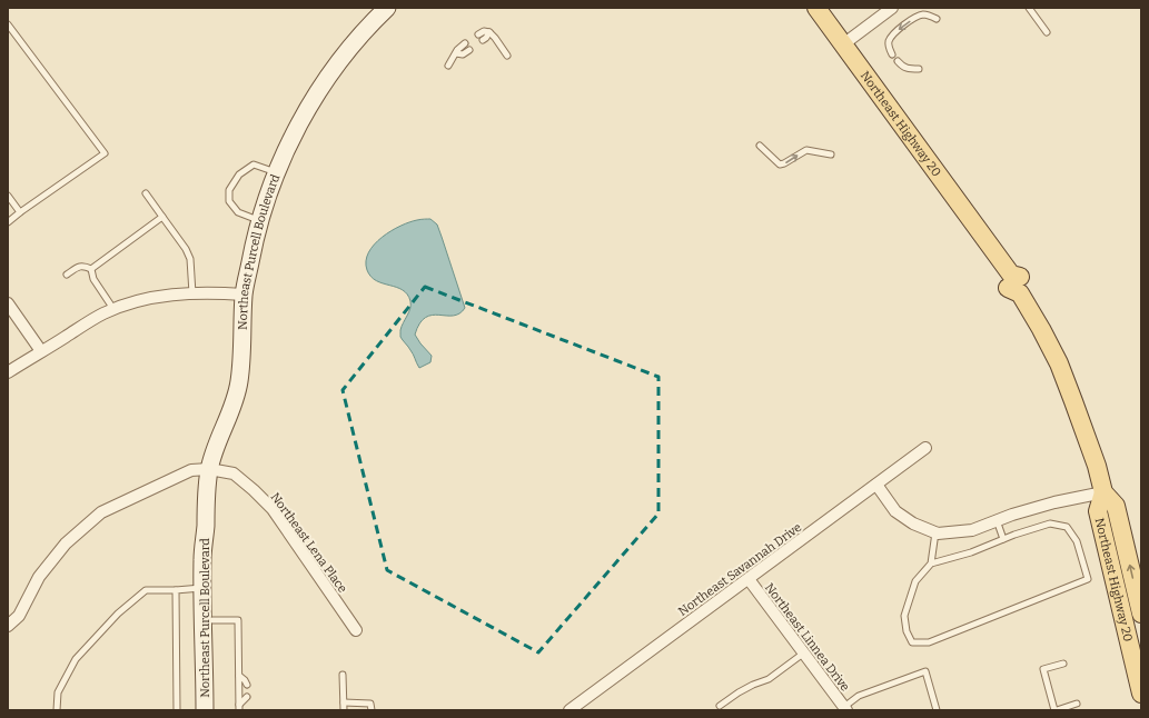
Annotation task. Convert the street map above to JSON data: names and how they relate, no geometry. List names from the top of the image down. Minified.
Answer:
{"streets":{"main road":["Northeast Highway 20"],"street":["Northeast Purcell Boulevard","Northeast Lena Place","Northeast Savannah Drive","Northeast Linnea Drive"]},"crossings":[["Northeast Purcell Boulevard","Northeast Lena Place"],["Northeast Savannah Drive","Northeast Linnea Drive"]]}
